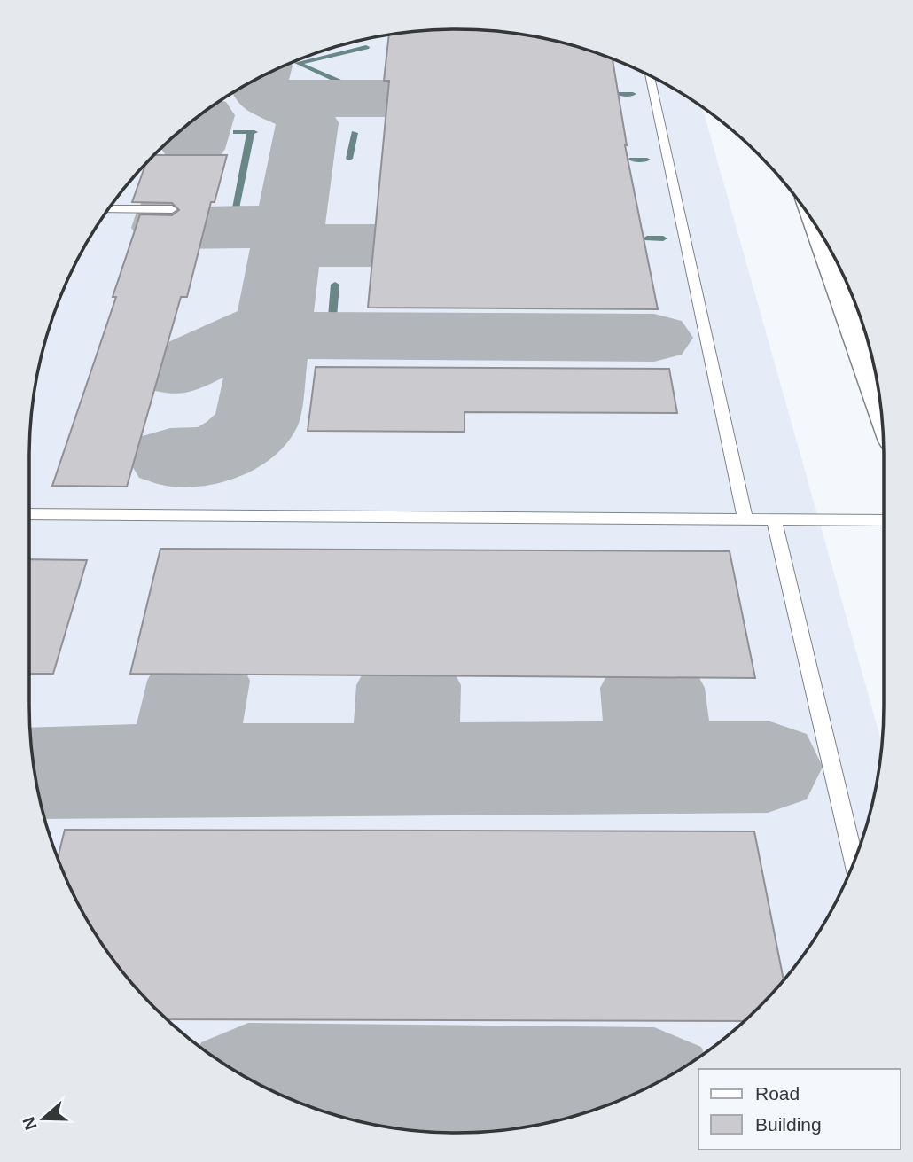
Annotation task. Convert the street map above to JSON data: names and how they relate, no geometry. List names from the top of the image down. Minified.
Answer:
{"legend":["Road","Building"],"north":"left"}
